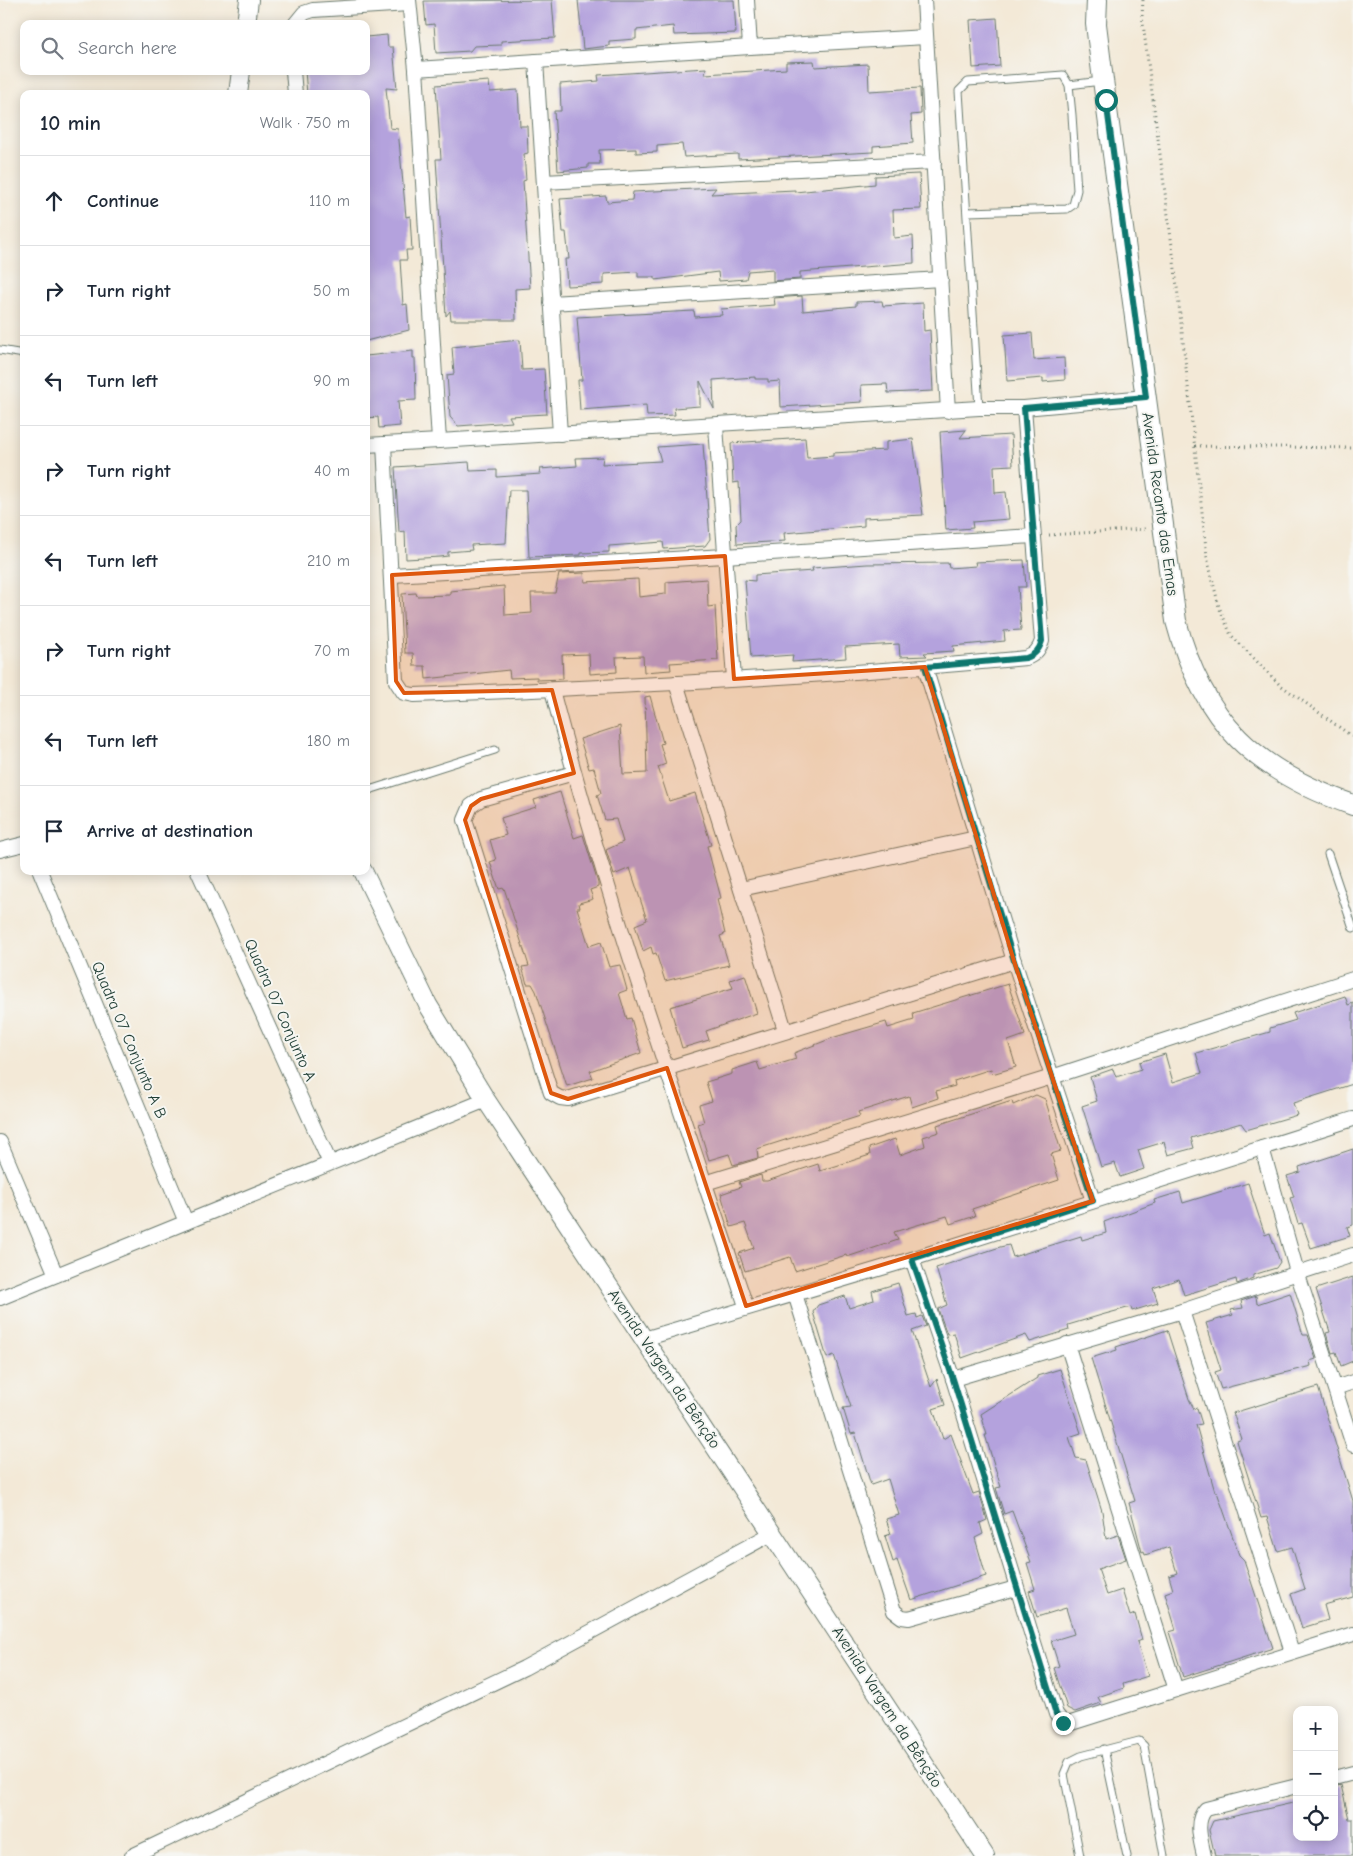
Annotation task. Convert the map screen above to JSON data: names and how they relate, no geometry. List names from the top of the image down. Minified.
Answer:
{"streets":{"main road":["Avenida Recanto das Emas"],"street":["Quadra 07 Conjunto A","Quadra 07 Conjunto A B","Avenida Vargem da Bênção"]},"page":{"search":"Search here","heading":["10 min","Walk · 750 m"],"list":[["Continue","110 m"],["Turn right","50 m"],["Turn left","90 m"],["Turn right","40 m"],["Turn left","210 m"],["Turn right","70 m"],["Turn left","180 m"],"Arrive at destination"],"map_buttons":["+","−"]}}
